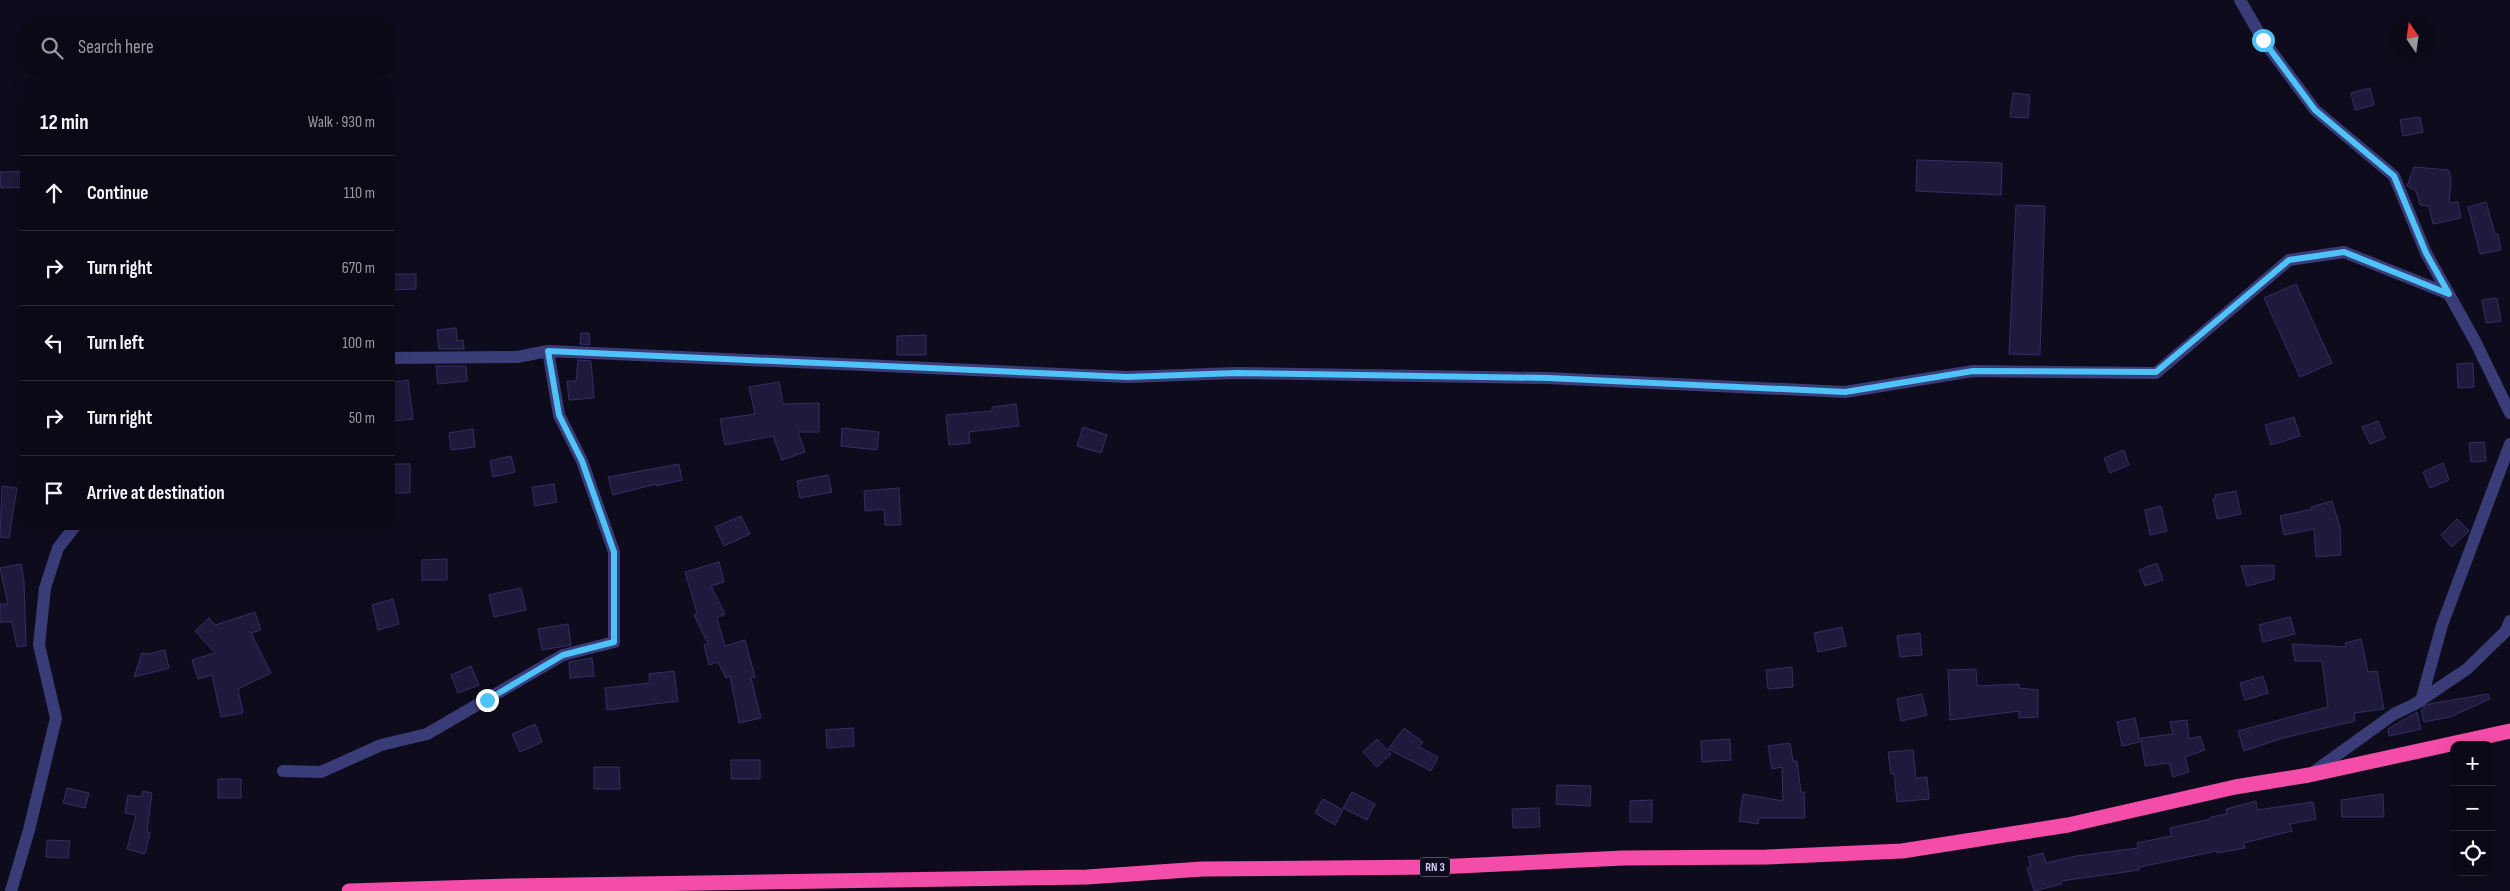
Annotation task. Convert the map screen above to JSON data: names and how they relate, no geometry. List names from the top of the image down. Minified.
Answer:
{"streets":{"highway":["RN 3"]},"north":"top","page":{"search":"Search here","heading":["12 min","Walk · 930 m"],"list":[["Continue","110 m"],["Turn right","670 m"],["Turn left","100 m"],["Turn right","50 m"],"Arrive at destination"],"map_buttons":["+","−"]}}
